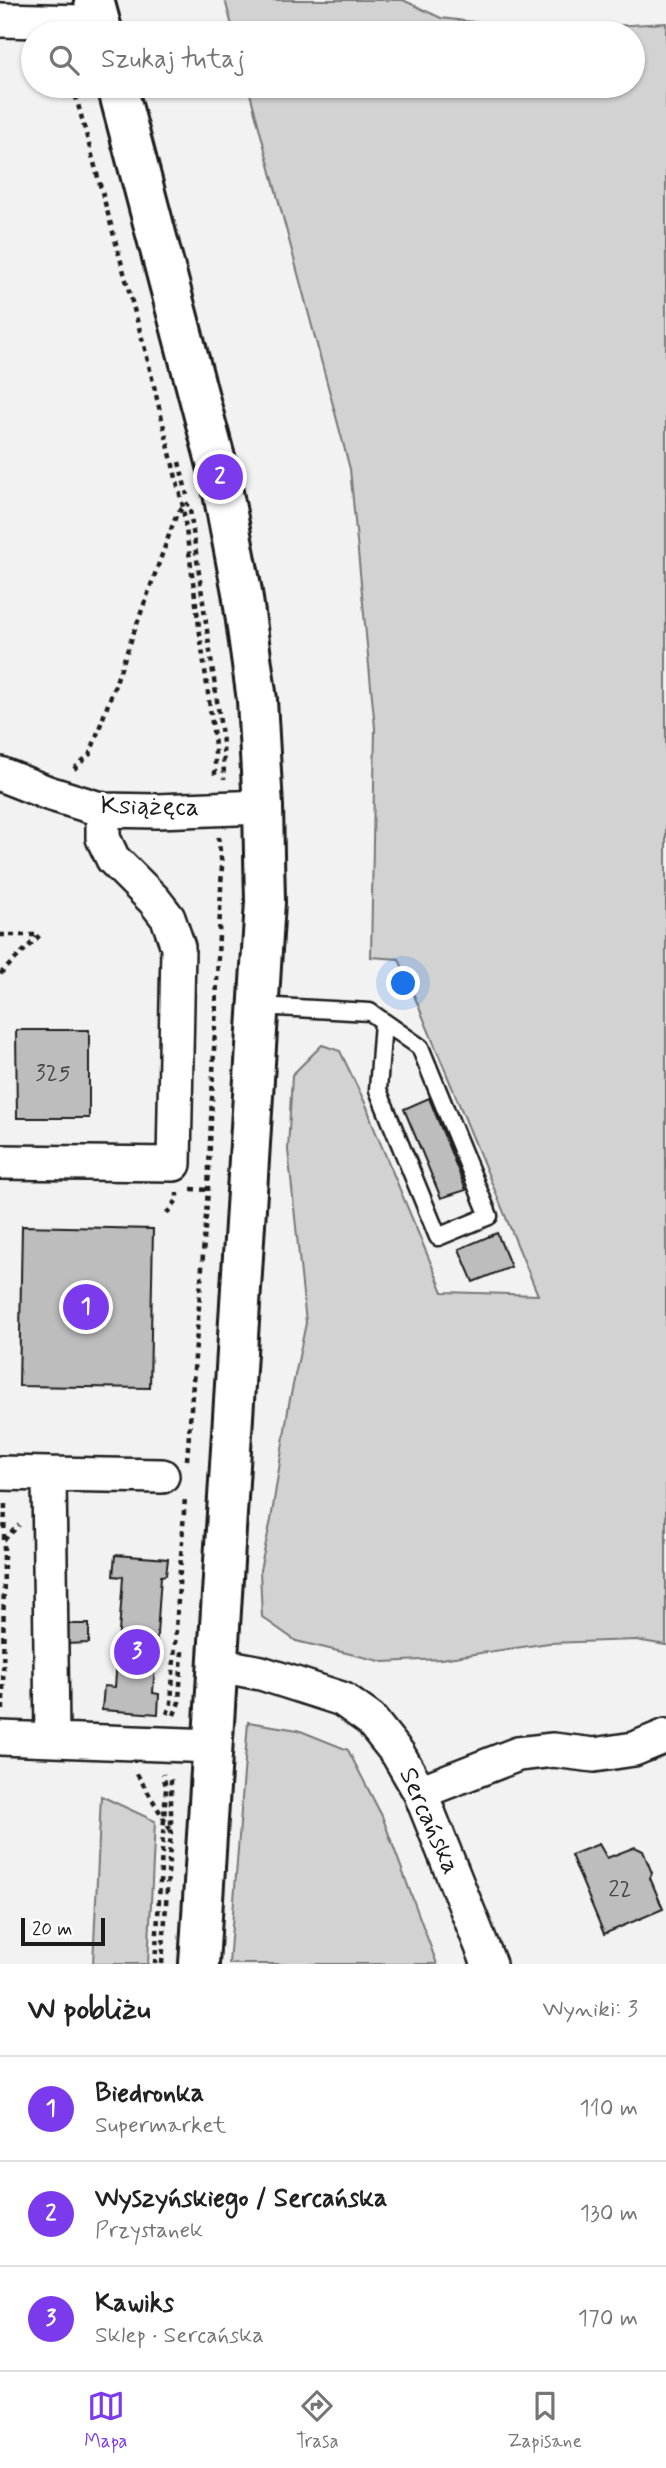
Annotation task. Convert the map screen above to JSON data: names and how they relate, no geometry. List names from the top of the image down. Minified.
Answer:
{"streets":{"street":["Książęca","Sercańska"]},"house_numbers":["325","22"],"scale_bar":"20 m","page":{"search":"Szukaj tutaj","pins":["2","1","3"],"scale":"20 m","heading":["W pobliżu","Wyniki: 3"],"list":[{"mark":"1","name":"Biedronka","note":"Supermarket","value":"110 m"},{"mark":"2","name":"Wyszyńskiego / Sercańska","note":"Przystanek","value":"130 m"},{"mark":"3","name":"Kawiks","note":"Sklep · Sercańska","value":"170 m"}],"nav":["Mapa","Trasa","Zapisane"]}}
